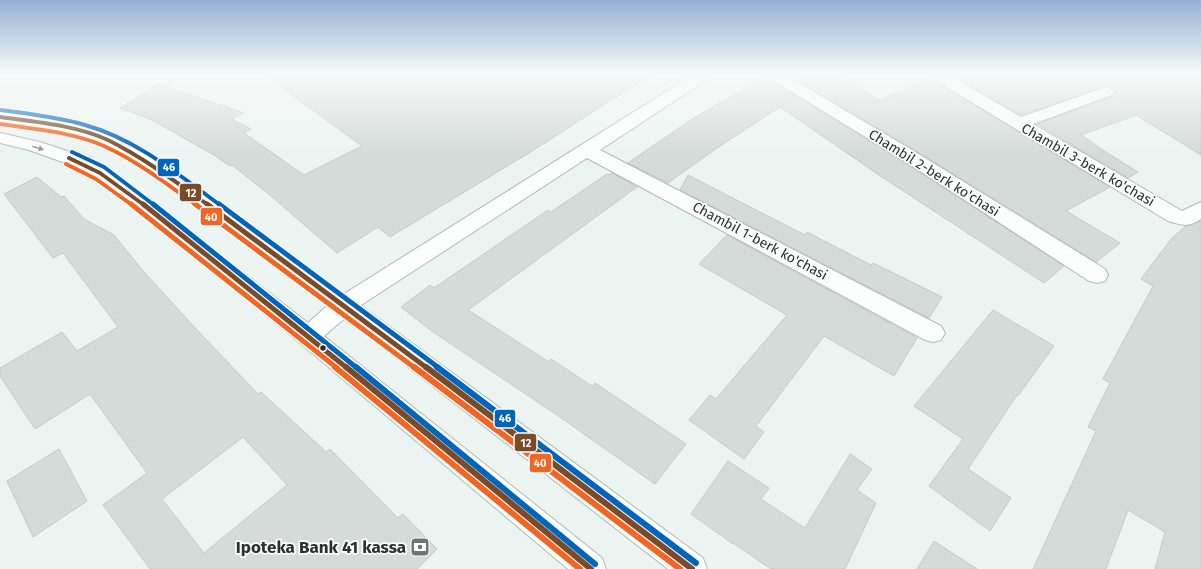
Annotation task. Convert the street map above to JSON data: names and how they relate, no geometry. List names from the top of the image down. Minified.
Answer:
{"streets":{"street":["Chambil 3-berk ko'chasi","Chambil 2-berk ko'chasi","Chambil 1-berk ko'chasi"]},"places":{"bank":["Ipoteka Bank 41 kassa"]},"lines":["transit line 46","transit line 12","transit line 40"]}
